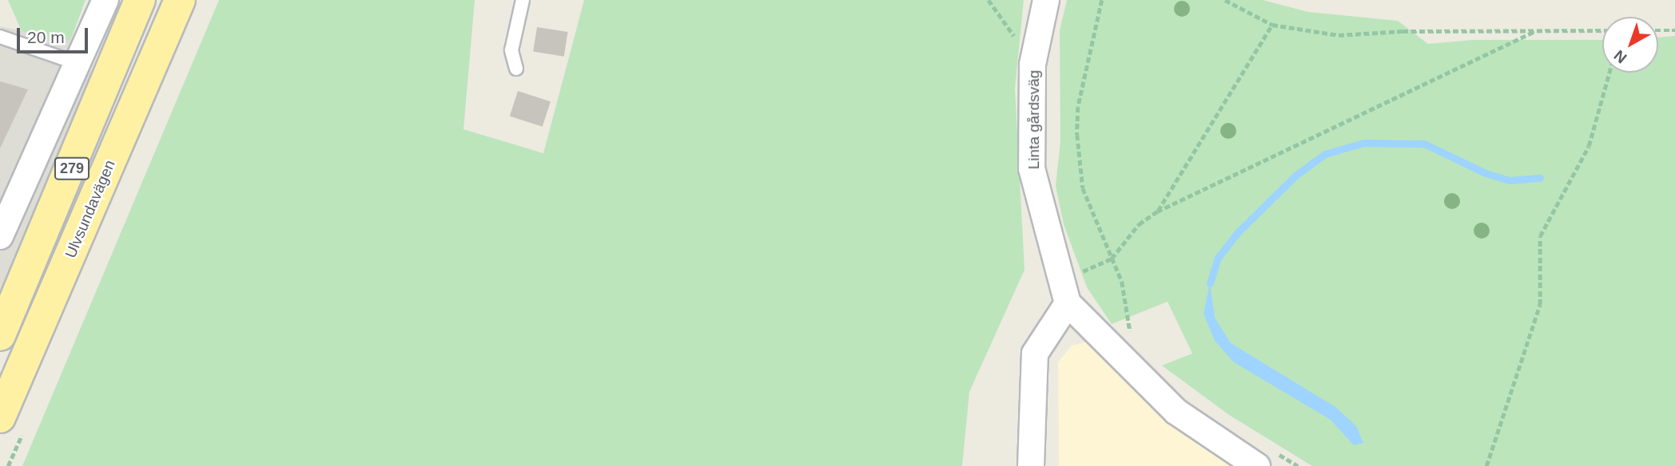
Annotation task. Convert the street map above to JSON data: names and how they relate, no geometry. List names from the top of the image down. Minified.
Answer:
{"streets":{"main road":["279","Ulvsundavägen"],"street":["Linta gårdsväg"]},"scale_bar":"20 m","north":"bottom left"}
